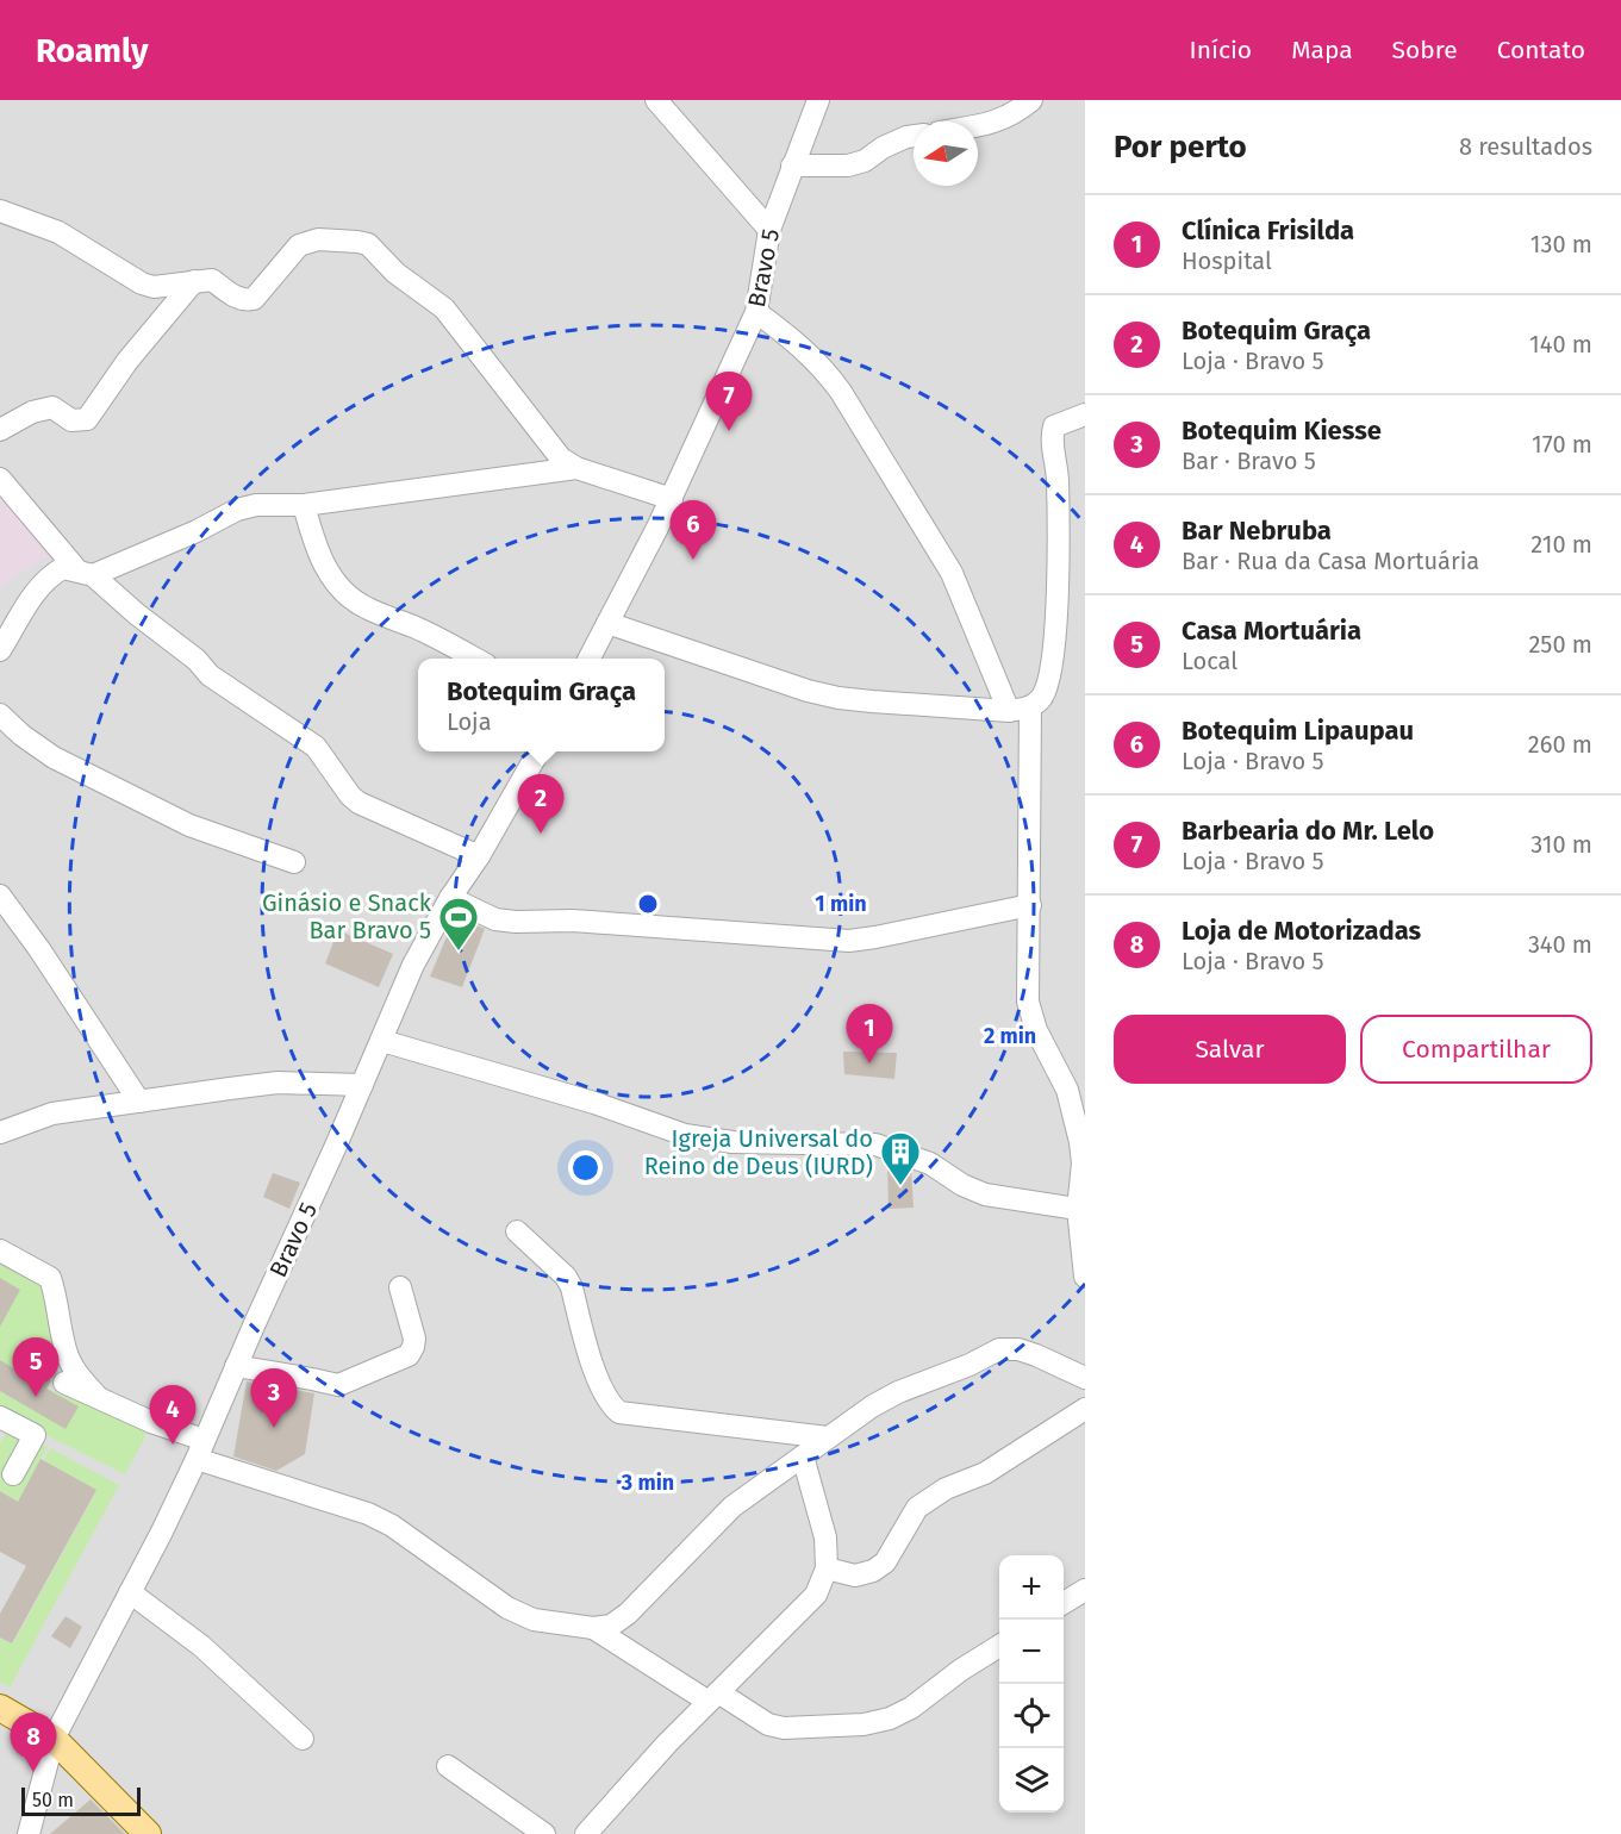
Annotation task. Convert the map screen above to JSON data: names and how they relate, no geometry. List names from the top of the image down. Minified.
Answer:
{"streets":{"street":["Bravo 5"]},"places":{"sports":["Ginásio e Snack Bar Bravo 5"],"building":["Igreja Universal do Reino de Deus (IURD)"]},"scale_bar":"50 m","north":"left","page":{"header":"Roamly","nav":["Início","Mapa","Sobre","Contato"],"heading":["Por perto","8 resultados"],"list":[{"mark":"1","name":"Clínica Frisilda","note":"Hospital","value":"130 m"},{"mark":"2","name":"Botequim Graça","note":"Loja · Bravo 5","value":"140 m"},{"mark":"3","name":"Botequim Kiesse","note":"Bar · Bravo 5","value":"170 m"},{"mark":"4","name":"Bar Nebruba","note":"Bar · Rua da Casa Mortuária","value":"210 m"},{"mark":"5","name":"Casa Mortuária","note":"Local","value":"250 m"},{"mark":"6","name":"Botequim Lipaupau","note":"Loja · Bravo 5","value":"260 m"},{"mark":"7","name":"Barbearia do Mr. Lelo","note":"Loja · Bravo 5","value":"310 m"},{"mark":"8","name":"Loja de Motorizadas","note":"Loja · Bravo 5","value":"340 m"}],"pins":["7","6","2","1","5","3","4","8"],"popup":["Botequim Graça","Loja"],"buttons":["Salvar","Compartilhar"],"map_buttons":["+","−"],"scale":"50 m"},"rings":["1 min","2 min","3 min"]}
